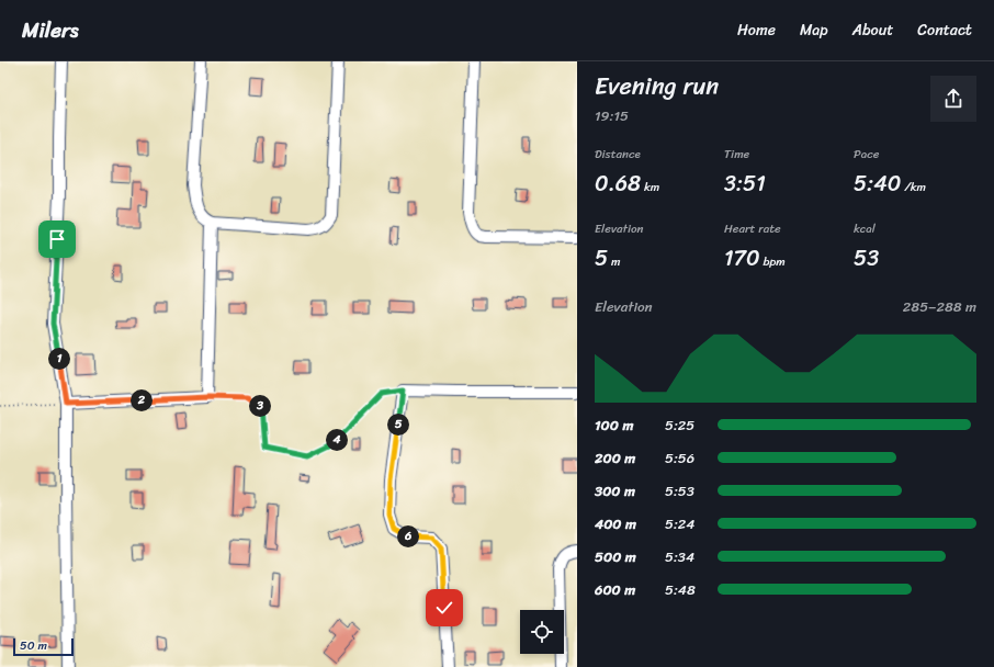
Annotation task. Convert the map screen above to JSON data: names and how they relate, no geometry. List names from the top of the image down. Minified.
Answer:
{"scale_bar":"50 m","page":{"header":"Milers","nav":["Home","Map","About","Contact"],"heading":["Evening run","19:15"],"stats":[["Distance","0.68 km"],["Time","3:51"],["Pace","5:40 /km"],["Elevation","5 m"],["Heart rate","170 bpm"],["kcal","53"]],"chart":["Elevation","285–288 m"],"pins":["1","2","3","5","4","6"],"list":[{"name":"100 m","note":"5:25"},{"name":"200 m","note":"5:56"},{"name":"300 m","note":"5:53"},{"name":"400 m","note":"5:24"},{"name":"500 m","note":"5:34"},{"name":"600 m","note":"5:48"}],"scale":"50 m"}}
